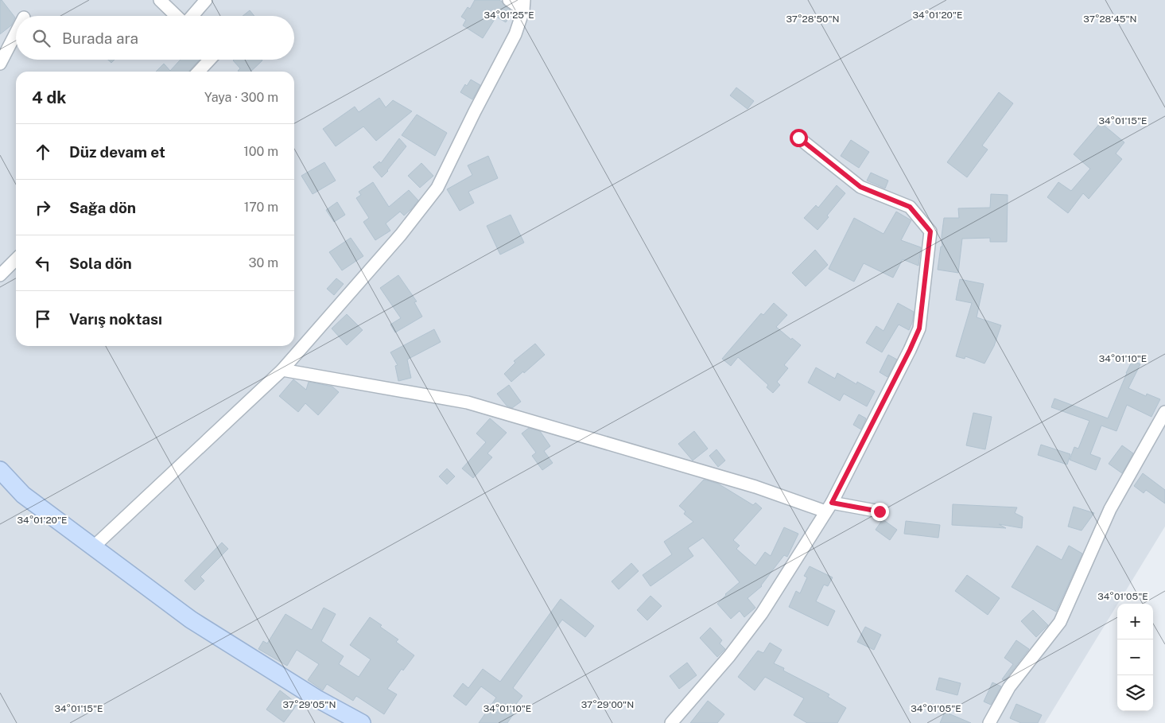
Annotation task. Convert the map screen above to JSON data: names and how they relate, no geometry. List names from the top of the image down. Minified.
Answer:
{"page":{"search":"Burada ara","heading":["4 dk","Yaya · 300 m"],"list":[["Düz devam et","100 m"],["Sağa dön","170 m"],["Sola dön","30 m"],"Varış noktası"],"map_buttons":["+","−"]},"coordinates":["34°01'25\"E","34°01'20\"E","37°28'50\"N","37°28'45\"N","34°01'15\"E","34°01'10\"E","34°01'05\"E","37°29'05\"N","37°29'00\"N"]}
